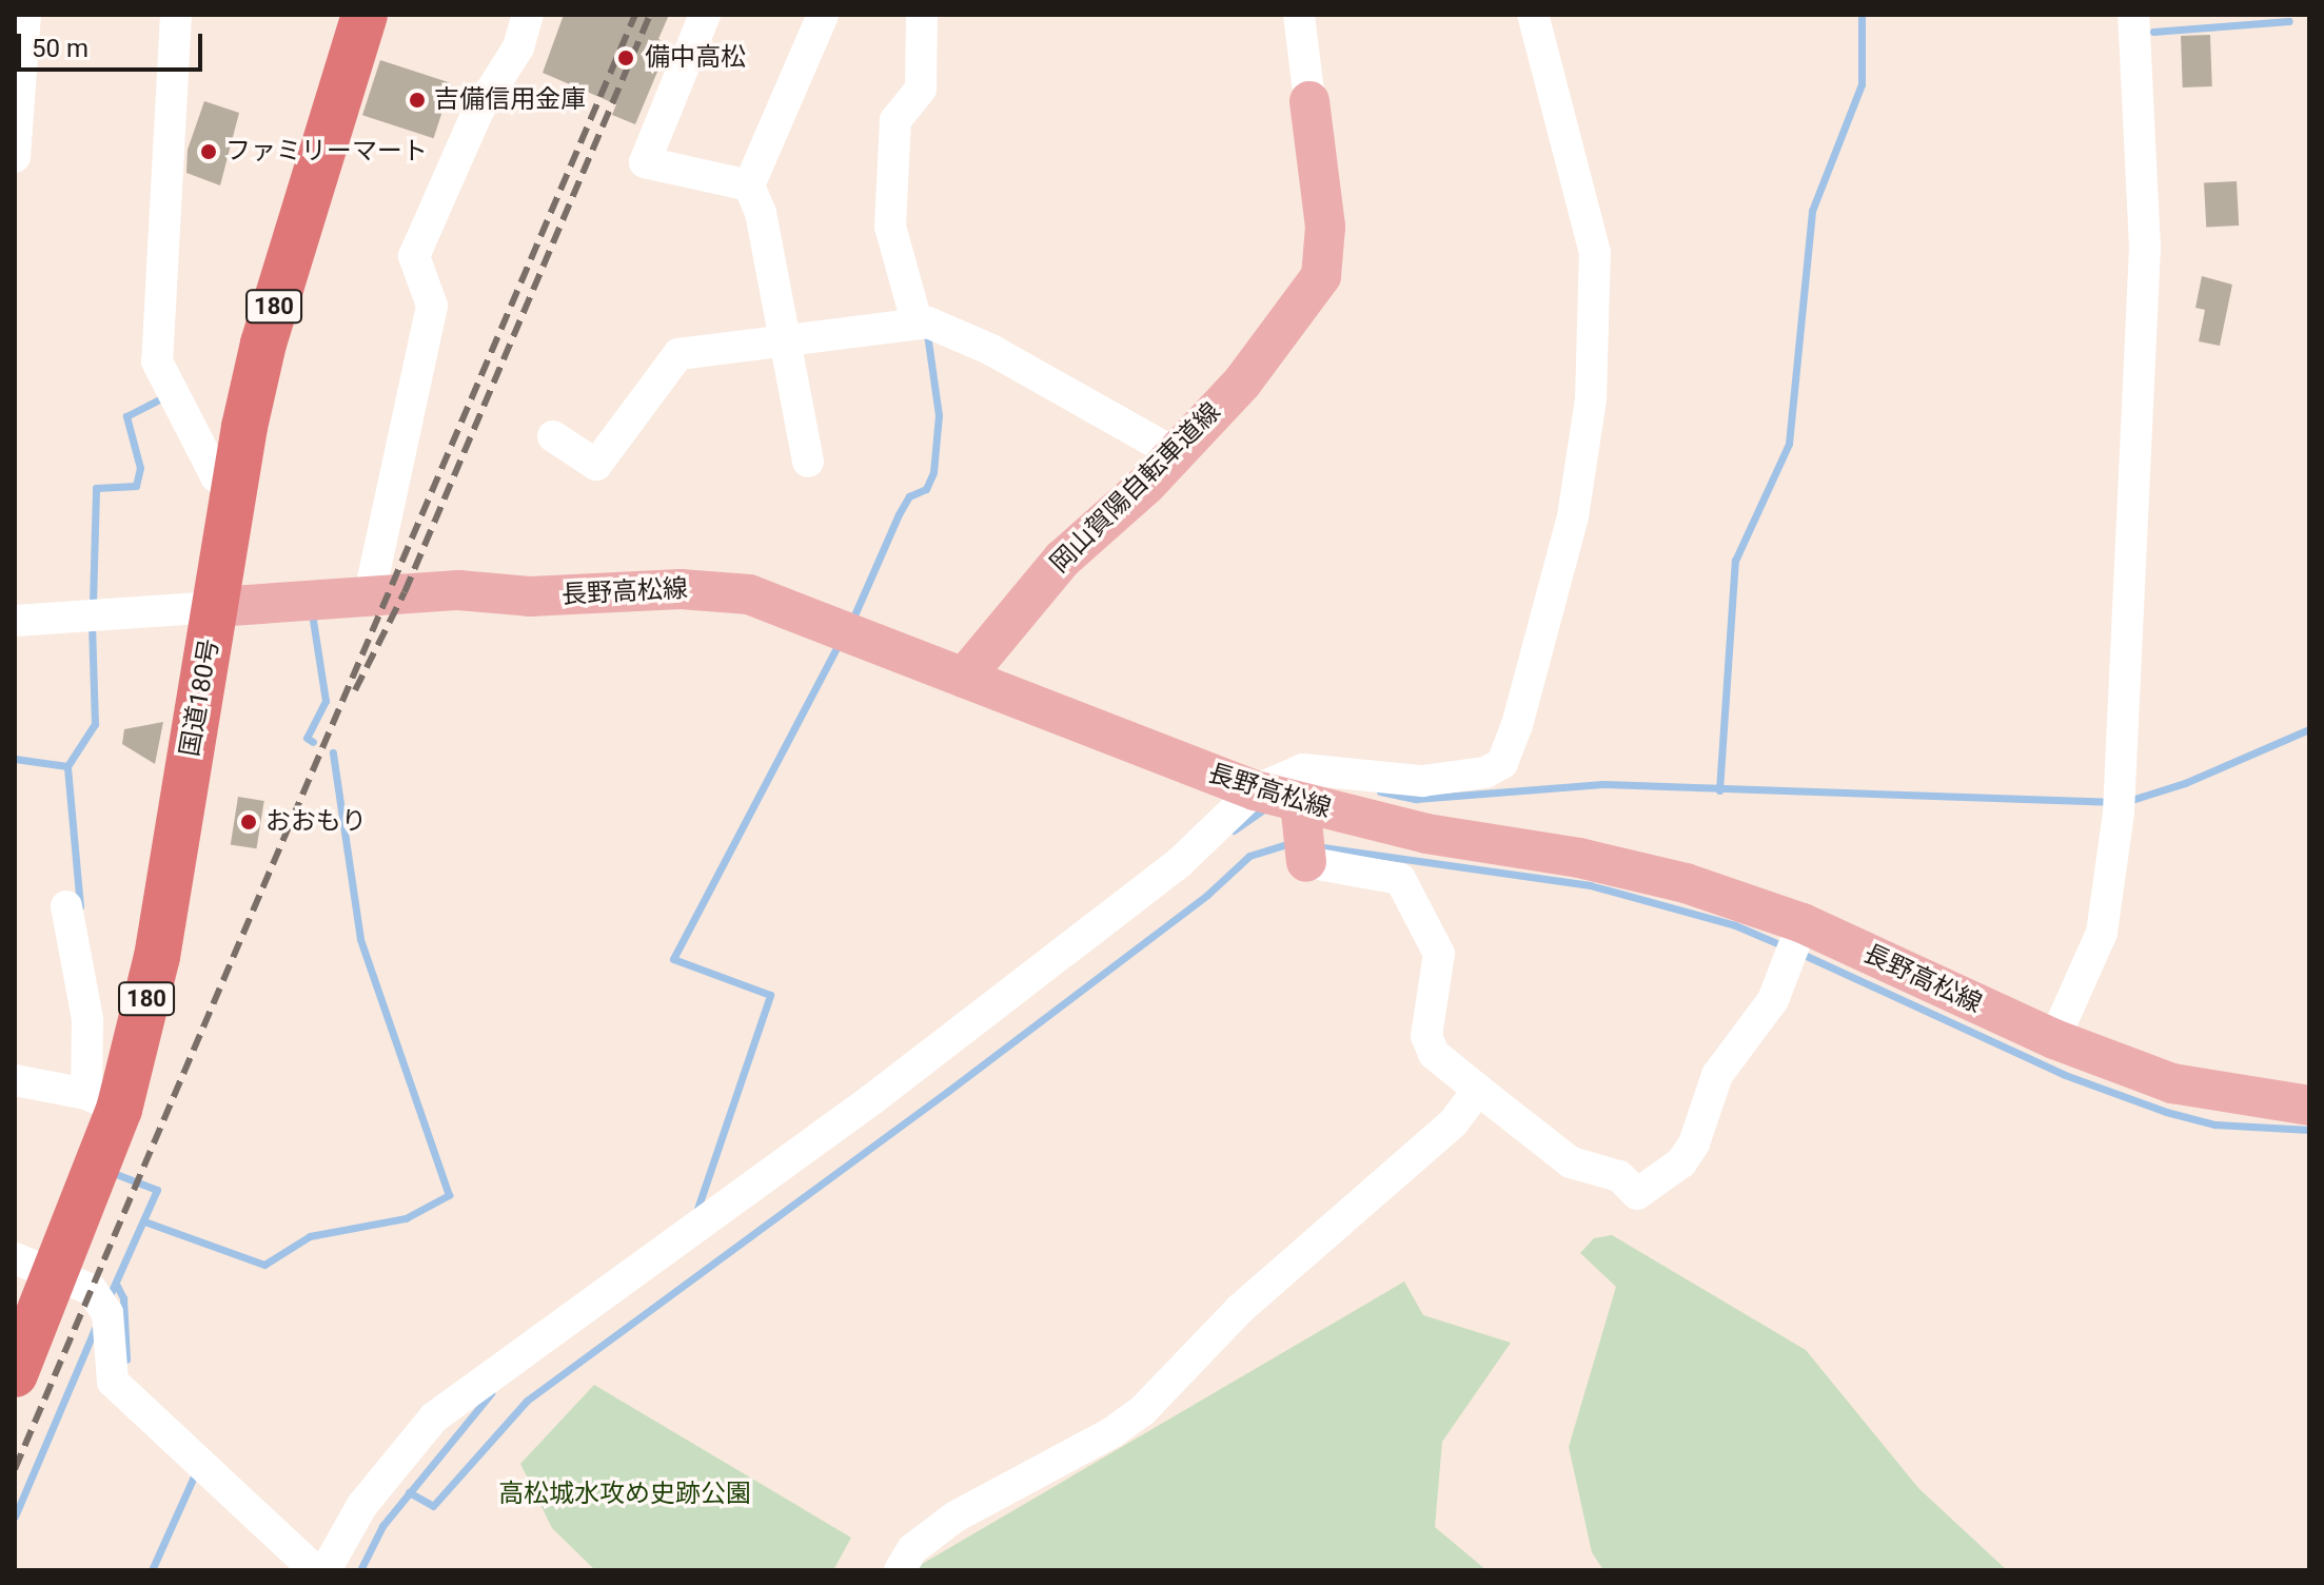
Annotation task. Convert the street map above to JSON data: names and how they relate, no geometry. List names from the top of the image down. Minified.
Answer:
{"streets":{"highway":["180","国道180号"],"main road":["岡山賀陽自転車道線","長野高松線"]},"crossings":[["岡山賀陽自転車道線","長野高松線"],["長野高松線","国道180号"]],"parks":["高松城水攻め史跡公園"],"places":["備中高松","吉備信用金庫","ファミリーマート","おおもり"],"scale_bar":"50 m"}
